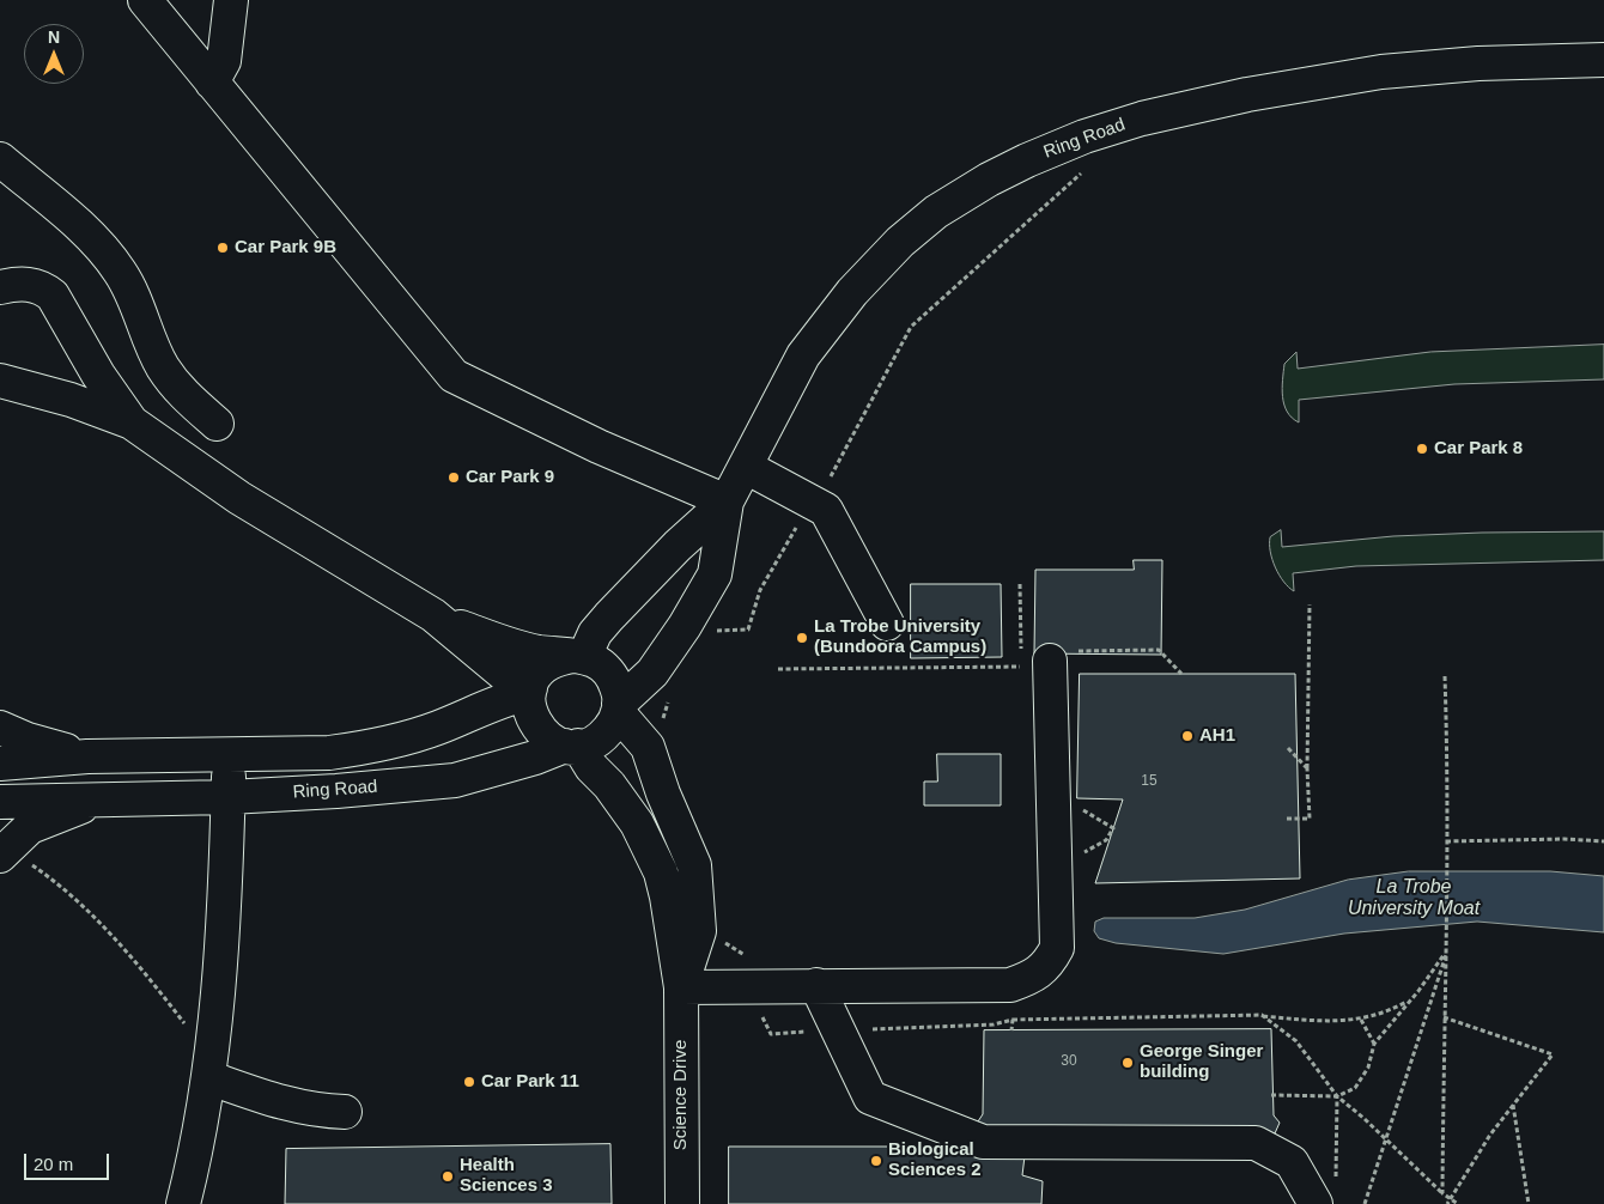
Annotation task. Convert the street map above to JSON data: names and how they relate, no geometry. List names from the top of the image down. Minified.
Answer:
{"streets":{"street":["Ring Road","Science Drive"]},"crossings":[["Ring Road","Science Drive"]],"water":["La Trobe University Moat"],"places":["Car Park 9B","Car Park 8","Car Park 9","La Trobe University (Bundoora Campus)","AH1","George Singer building","Car Park 11","Biological Sciences 2","Health Sciences 3"],"house_numbers":["15","30"],"scale_bar":"20 m","north":"top"}
